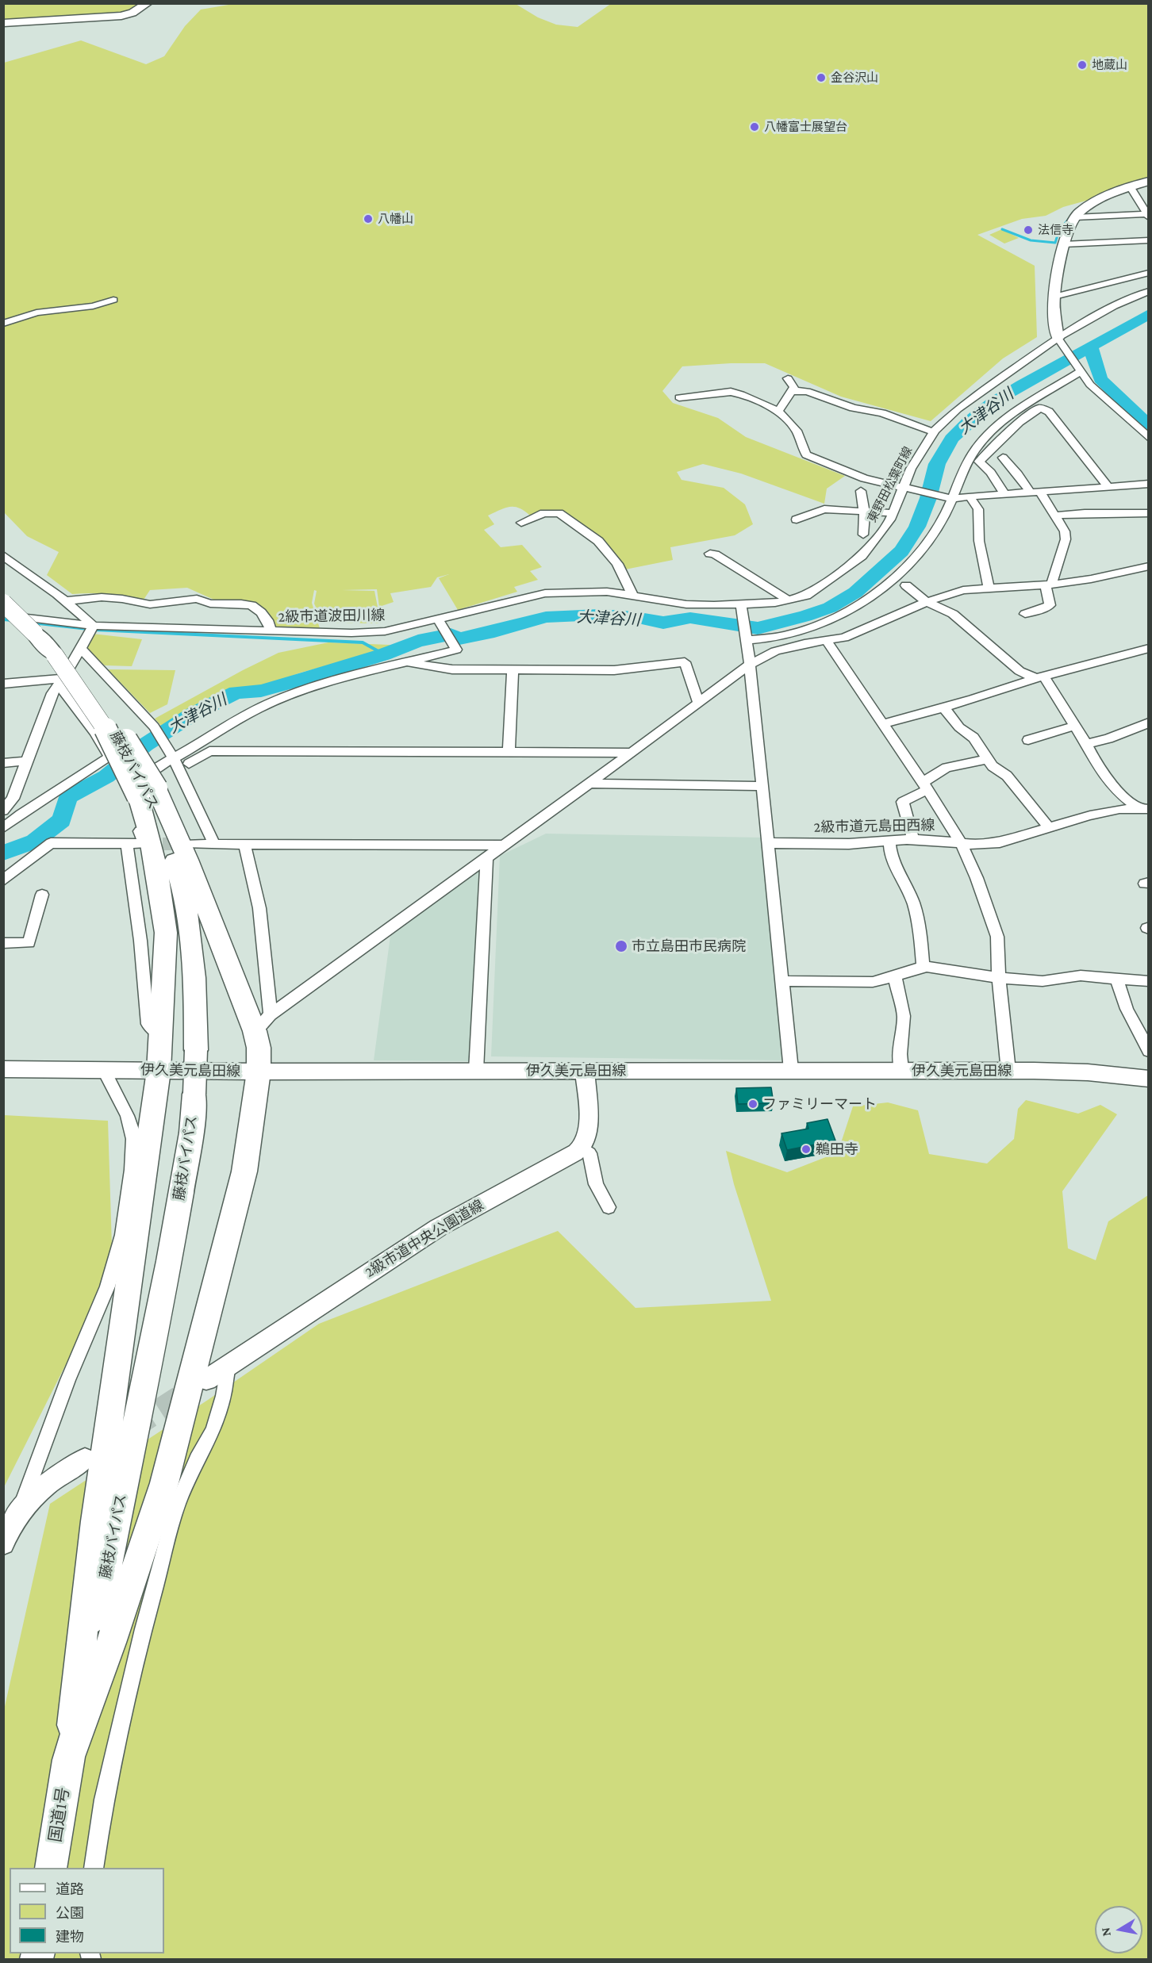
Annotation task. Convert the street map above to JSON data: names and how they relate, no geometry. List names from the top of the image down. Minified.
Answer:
{"streets":{"highway":["藤枝バイパス","国道1号"],"street":["東野田松葉町線","2級市道波田川線","2級市道元島田西線","伊久美元島田線","2級市道中央公園道線"]},"crossings":[["東野田松葉町線","2級市道波田川線"],["藤枝バイパス","国道1号"]],"water":["大津谷川"],"places":["地蔵山","金谷沢山","八幡富士展望台","八幡山","法信寺","市立島田市民病院","ファミリーマート","鵜田寺"],"legend":["道路","公園","建物"],"north":"left"}
